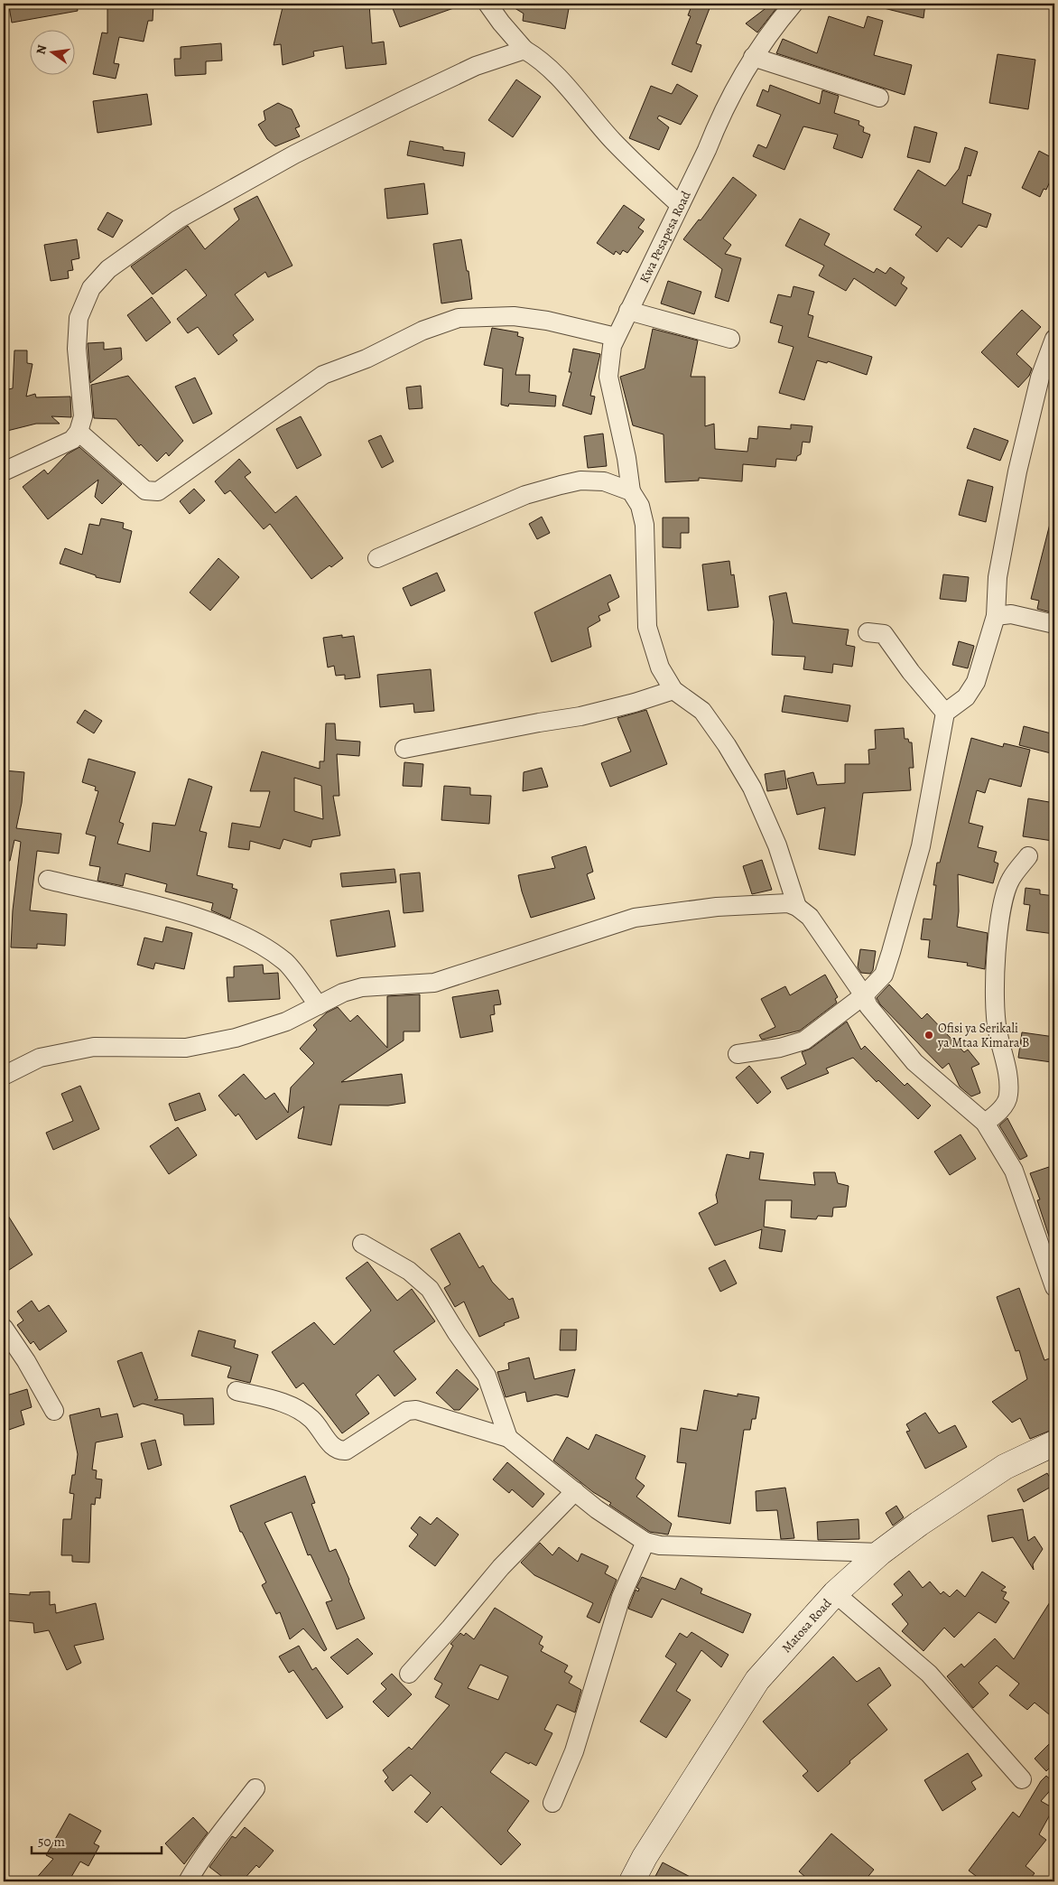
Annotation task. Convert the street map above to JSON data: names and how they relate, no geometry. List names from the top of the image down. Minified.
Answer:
{"streets":{"street":["Kwa Pesapesa Road","Matosa Road"]},"places":["Ofisi ya Serikali ya Mtaa Kimara B"],"scale_bar":"50 m","north":"left"}
